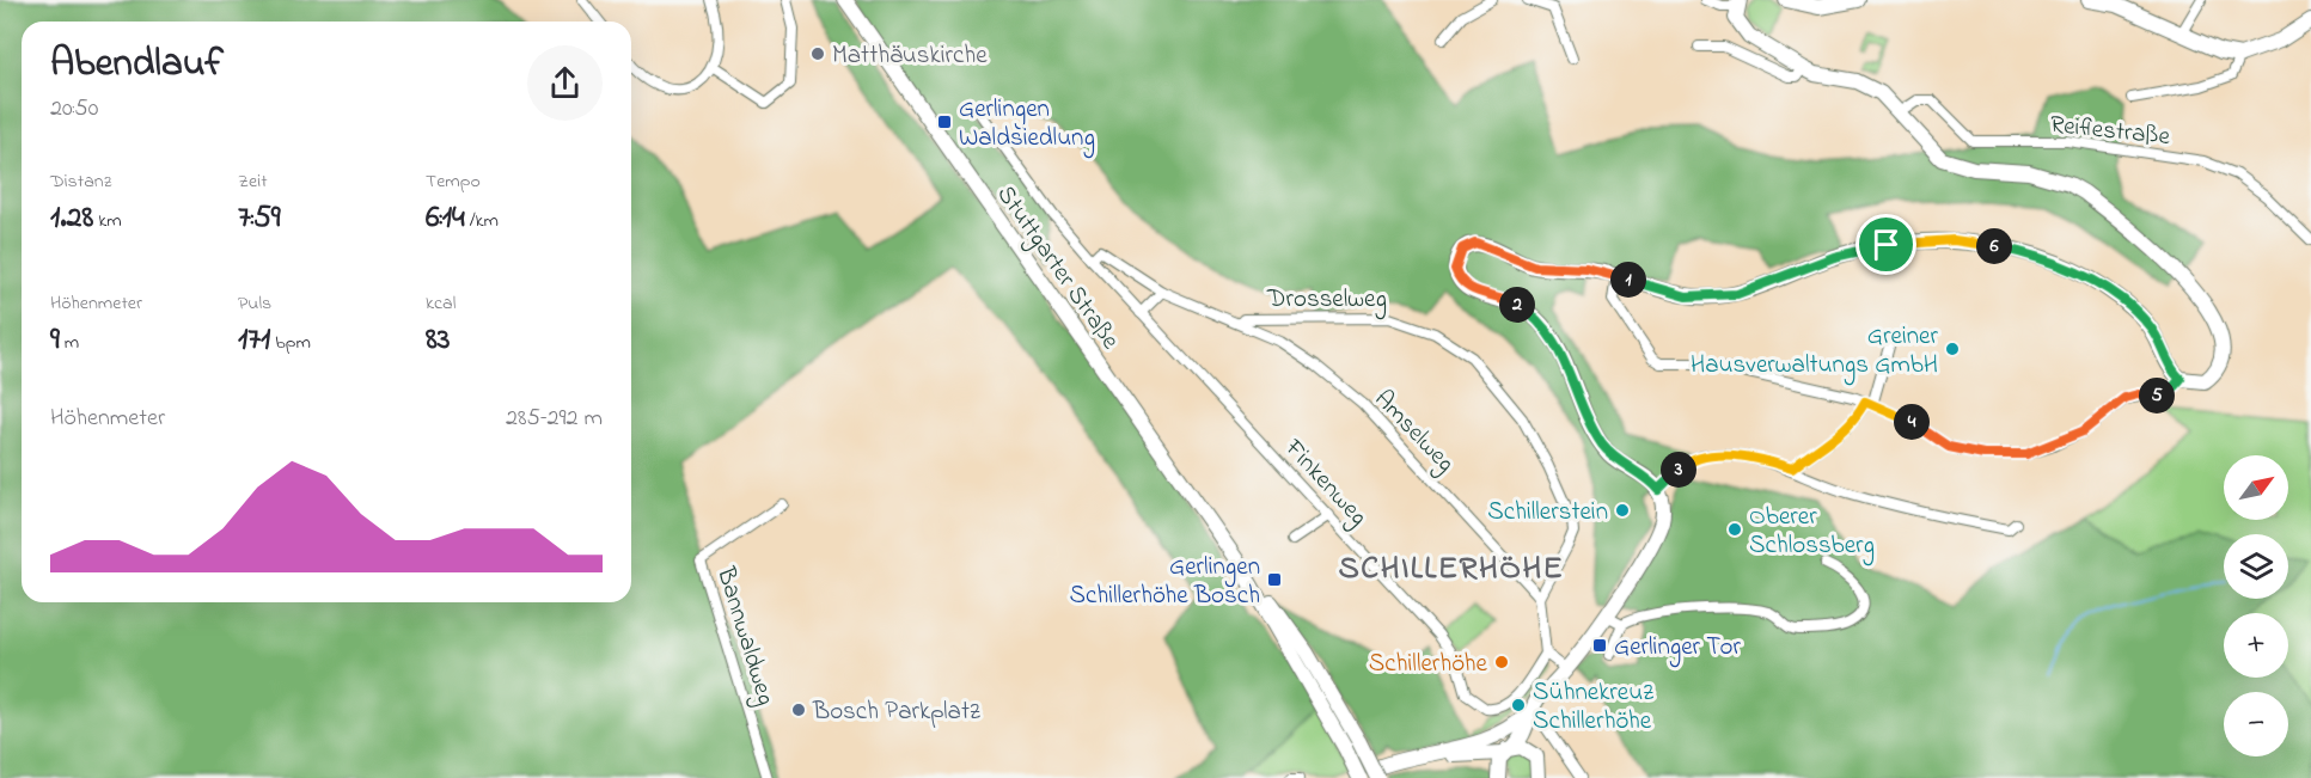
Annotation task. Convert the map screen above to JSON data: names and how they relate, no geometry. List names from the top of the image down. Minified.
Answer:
{"streets":{"main road":["Stuttgarter Straße"],"street":["Reiflestraße","Drosselweg","Amselweg","Finkenweg","Bannwaldweg"]},"crossings":[["Drosselweg","Amselweg"],["Amselweg","Finkenweg"]],"districts":["SCHILLERHÖHE"],"places":{"other":["Matthäuskirche","Greiner Hausverwaltungs GmbH","Schillerstein","Oberer Schlossberg","Schillerhöhe","Sühnekreuz Schillerhöhe","Bosch Parkplatz"],"transit":["Gerlingen Waldsiedlung","Gerlingen Schillerhöhe Bosch","Gerlinger Tor"]},"north":"top right","page":{"heading":["Abendlauf","20:50"],"stats":[["Distanz","1.28 km"],["Zeit","7:59"],["Tempo","6:14 /km"],["Höhenmeter","9 m"],["Puls","171 bpm"],["kcal","83"]],"pins":["6","1","2","5","4","3"],"chart":["Höhenmeter","285–292 m"],"map_buttons":["+","−"]}}
